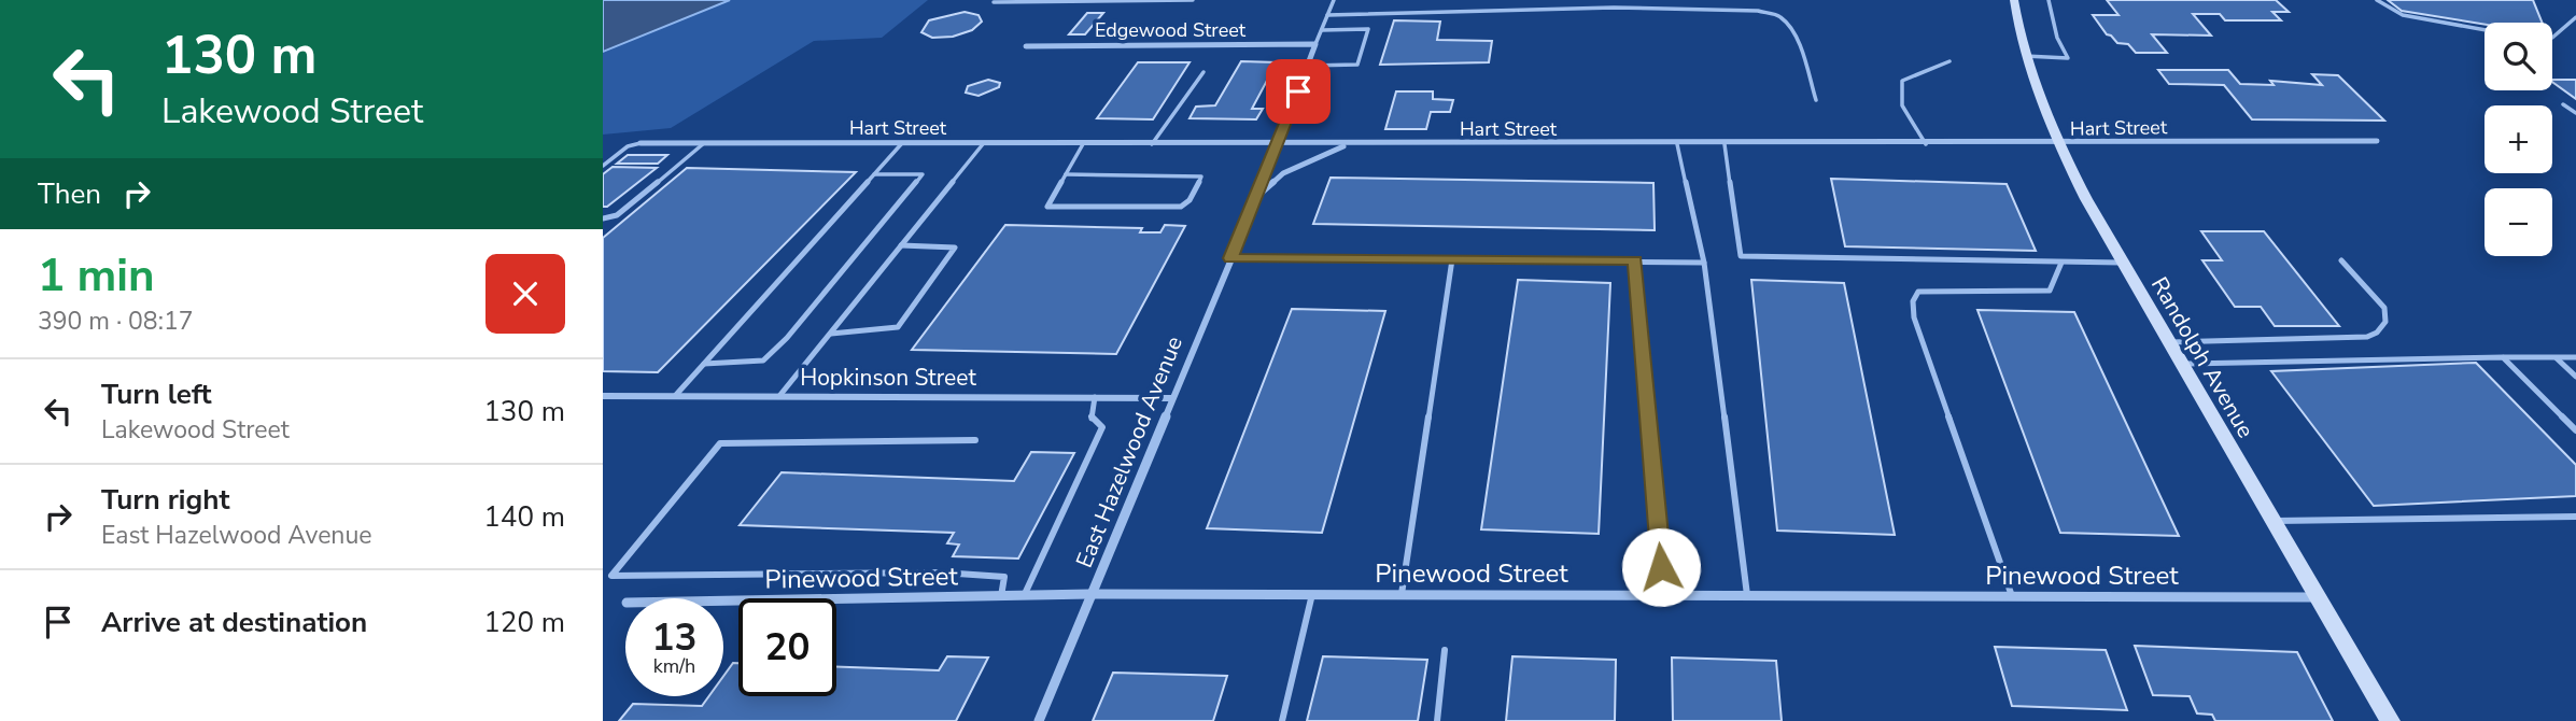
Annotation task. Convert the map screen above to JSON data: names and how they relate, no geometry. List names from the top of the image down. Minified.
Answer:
{"streets":{"main road":["Randolph Avenue"],"street":["Edgewood Street","Hart Street","Hopkinson Street","East Hazelwood Avenue","Pinewood Street"]},"crossings":[["Edgewood Street","East Hazelwood Avenue"],["Hart Street","Randolph Avenue"],["Hart Street","East Hazelwood Avenue"],["Randolph Avenue","Pinewood Street"],["Hopkinson Street","East Hazelwood Avenue"],["East Hazelwood Avenue","Pinewood Street"]],"page":{"turn":["130 m","Lakewood Street"],"map_buttons":["+","−"],"then":"Then","heading":["1 min","390 m · 08:17"],"list":[{"name":"Turn left","note":"Lakewood Street","value":"130 m"},{"name":"Turn right","note":"East Hazelwood Avenue","value":"140 m"},{"name":"Arrive at destination","value":"120 m"}],"speed":"13 km/h","limit":"20"}}
